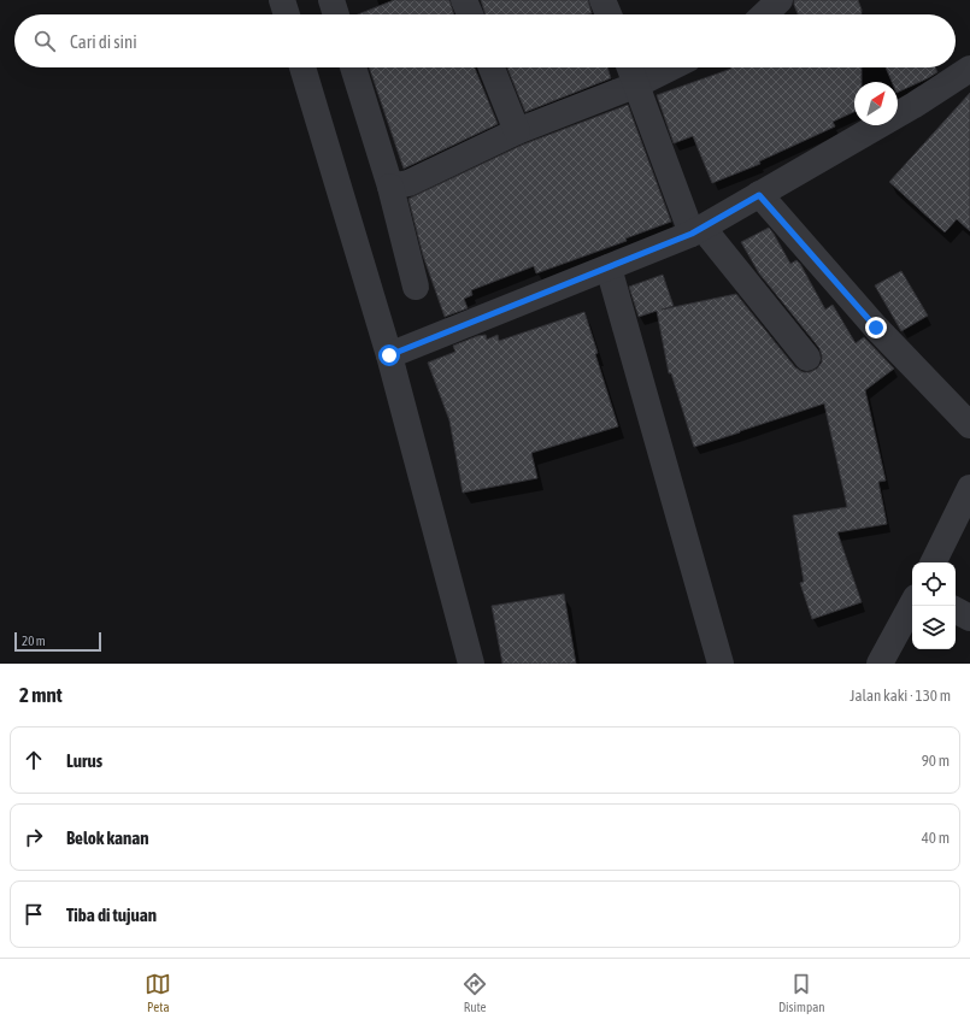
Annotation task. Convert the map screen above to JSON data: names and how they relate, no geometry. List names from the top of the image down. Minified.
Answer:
{"scale_bar":"20 m","north":"top right","page":{"search":"Cari di sini","scale":"20 m","heading":["2 mnt","Jalan kaki · 130 m"],"list":[["Lurus","90 m"],["Belok kanan","40 m"],"Tiba di tujuan"],"nav":["Peta","Rute","Disimpan"]}}
